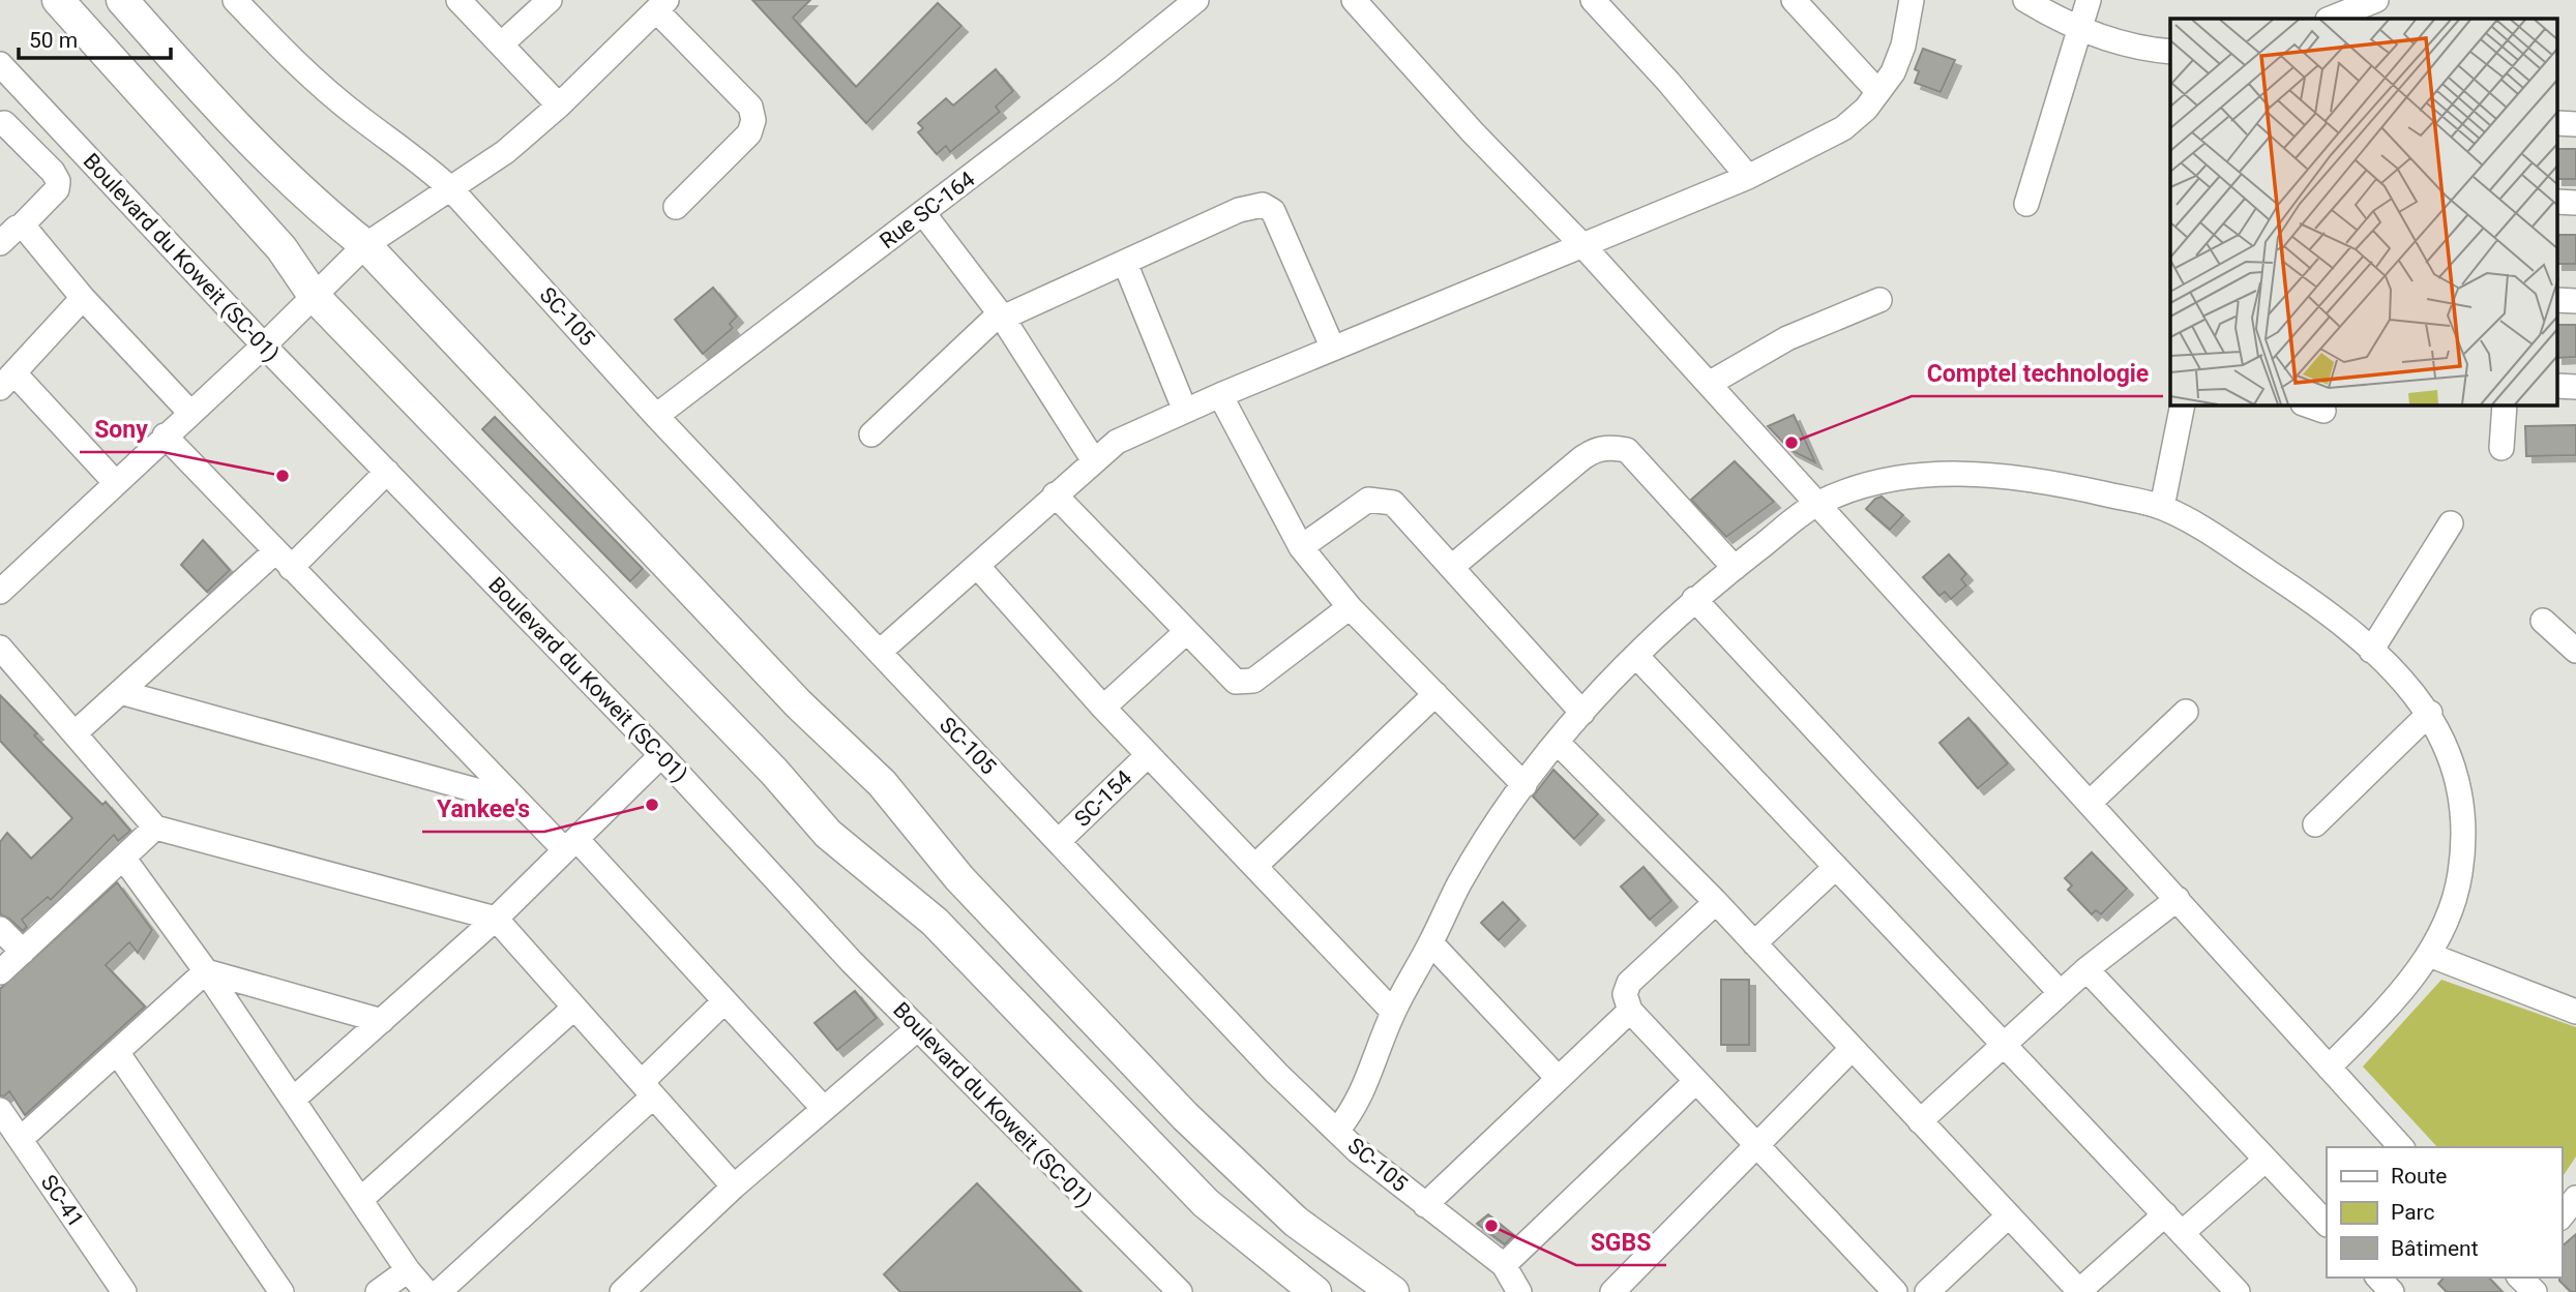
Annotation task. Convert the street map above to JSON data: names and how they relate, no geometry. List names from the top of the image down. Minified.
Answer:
{"streets":{"street":["Rue SC-164","Boulevard du Koweit (SC-01)","SC-105","SC-154","SC-41"]},"crossings":[["Rue SC-164","SC-105"],["SC-105","SC-154"]],"places":["Comptel technologie","Sony","Yankee's","SGBS"],"legend":["Route","Parc","Bâtiment"],"scale_bar":"50 m"}
